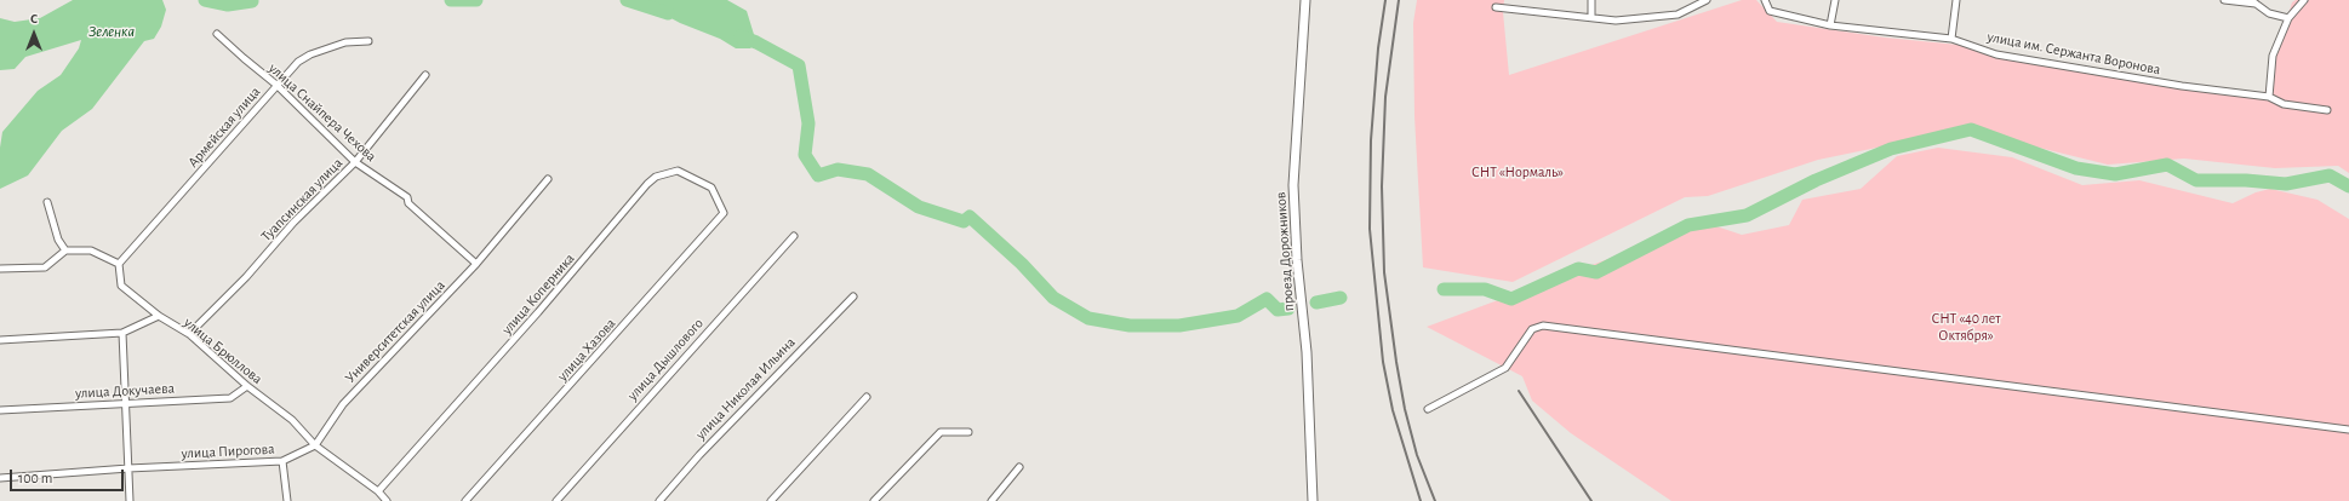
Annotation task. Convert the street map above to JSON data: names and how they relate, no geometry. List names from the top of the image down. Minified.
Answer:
{"streets":{"main road":["проезд Дорожников"],"street":["улица им. Сержанта Воронова","улица Снайпера Чехова","Армейская улица","Туапсинская улица","улица Коперника","Университетская улица","улица Хазова","улица Брюллова","улица Дышлового","улица Николая Ильина","улица Докучаева","улица Пирогова"]},"crossings":[["улица Снайпера Чехова","Армейская улица"],["улица Снайпера Чехова","Туапсинская улица"],["улица Снайпера Чехова","Университетская улица"],["Армейская улица","улица Брюллова"],["Туапсинская улица","улица Брюллова"],["улица Коперника","улица Хазова"],["улица Коперника","улица Брюллова"],["Университетская улица","улица Брюллова"],["улица Брюллова","улица Докучаева"]],"water":["Зеленка"],"parks":["СНТ «Нормаль»","СНТ «40 лет Октября»"],"scale_bar":"100 m","north":"top"}
